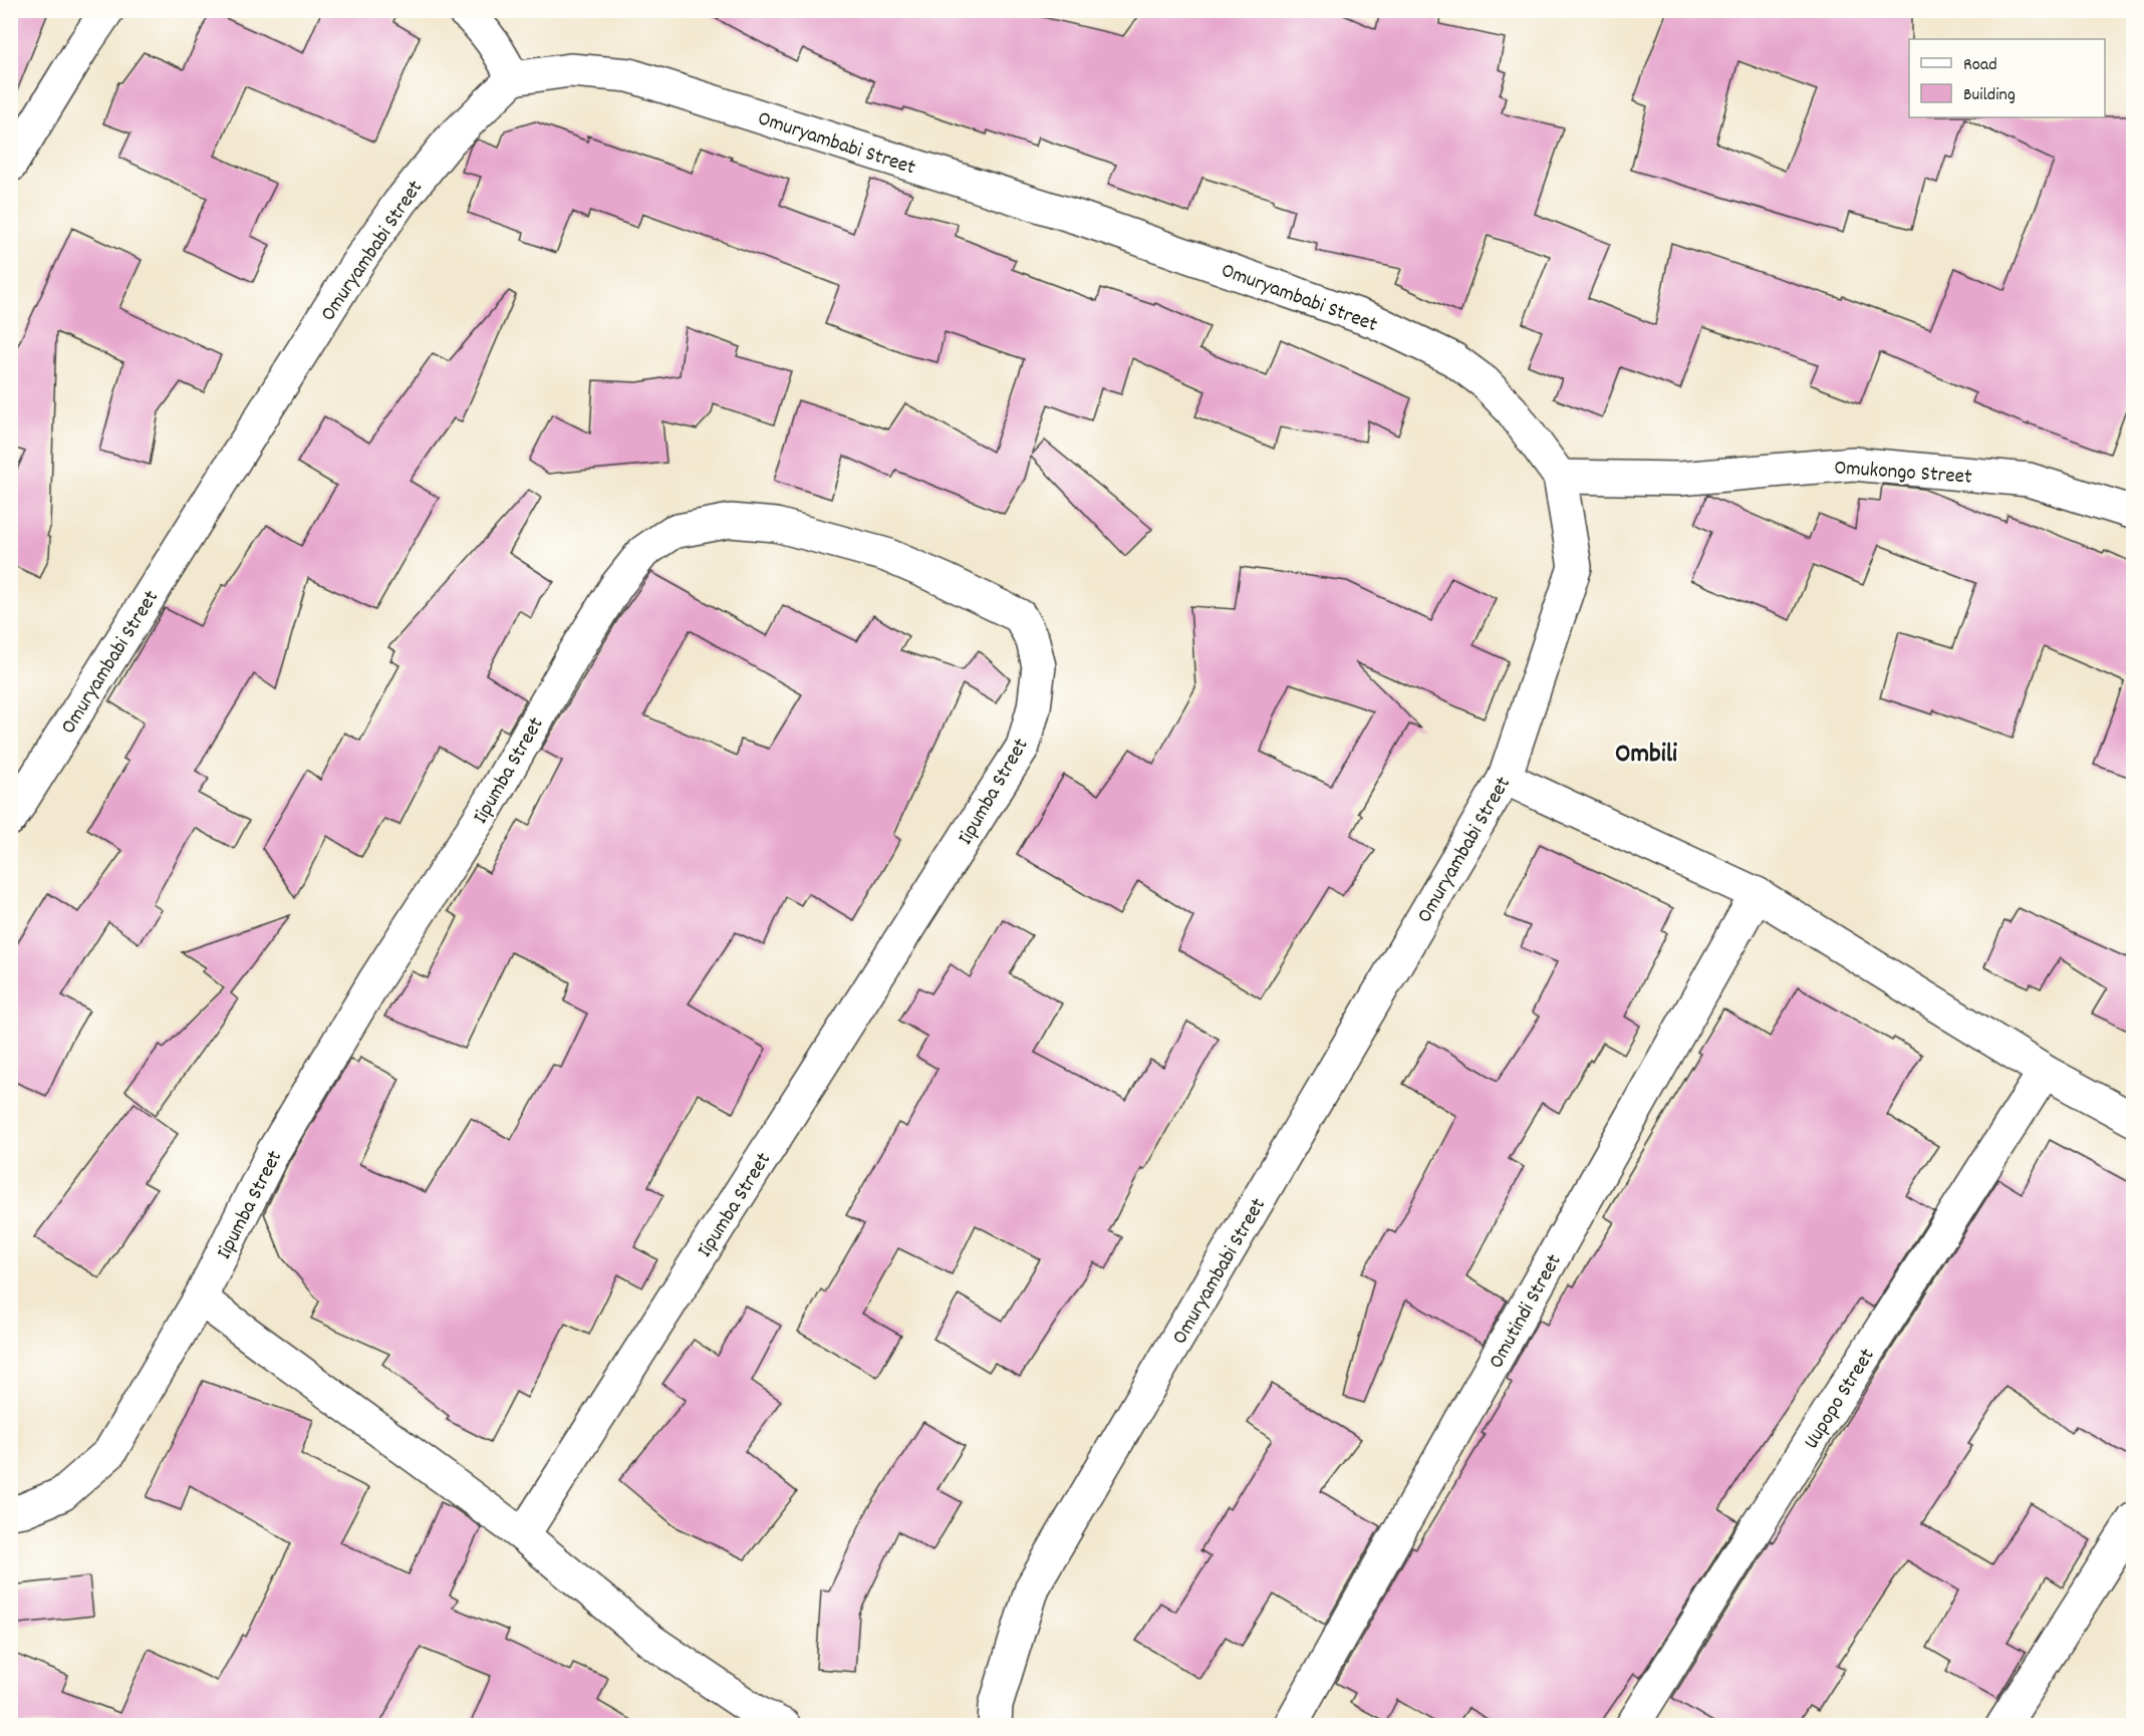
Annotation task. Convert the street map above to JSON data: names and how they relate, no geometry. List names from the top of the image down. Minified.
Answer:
{"streets":{"street":["Omuryambabi Street","Omukongo Street","Iipumba Street","Omutindi Street","Uupopo Street"]},"crossings":[["Omuryambabi Street","Omukongo Street"]],"districts":["Ombili"],"legend":["Road","Building"]}
